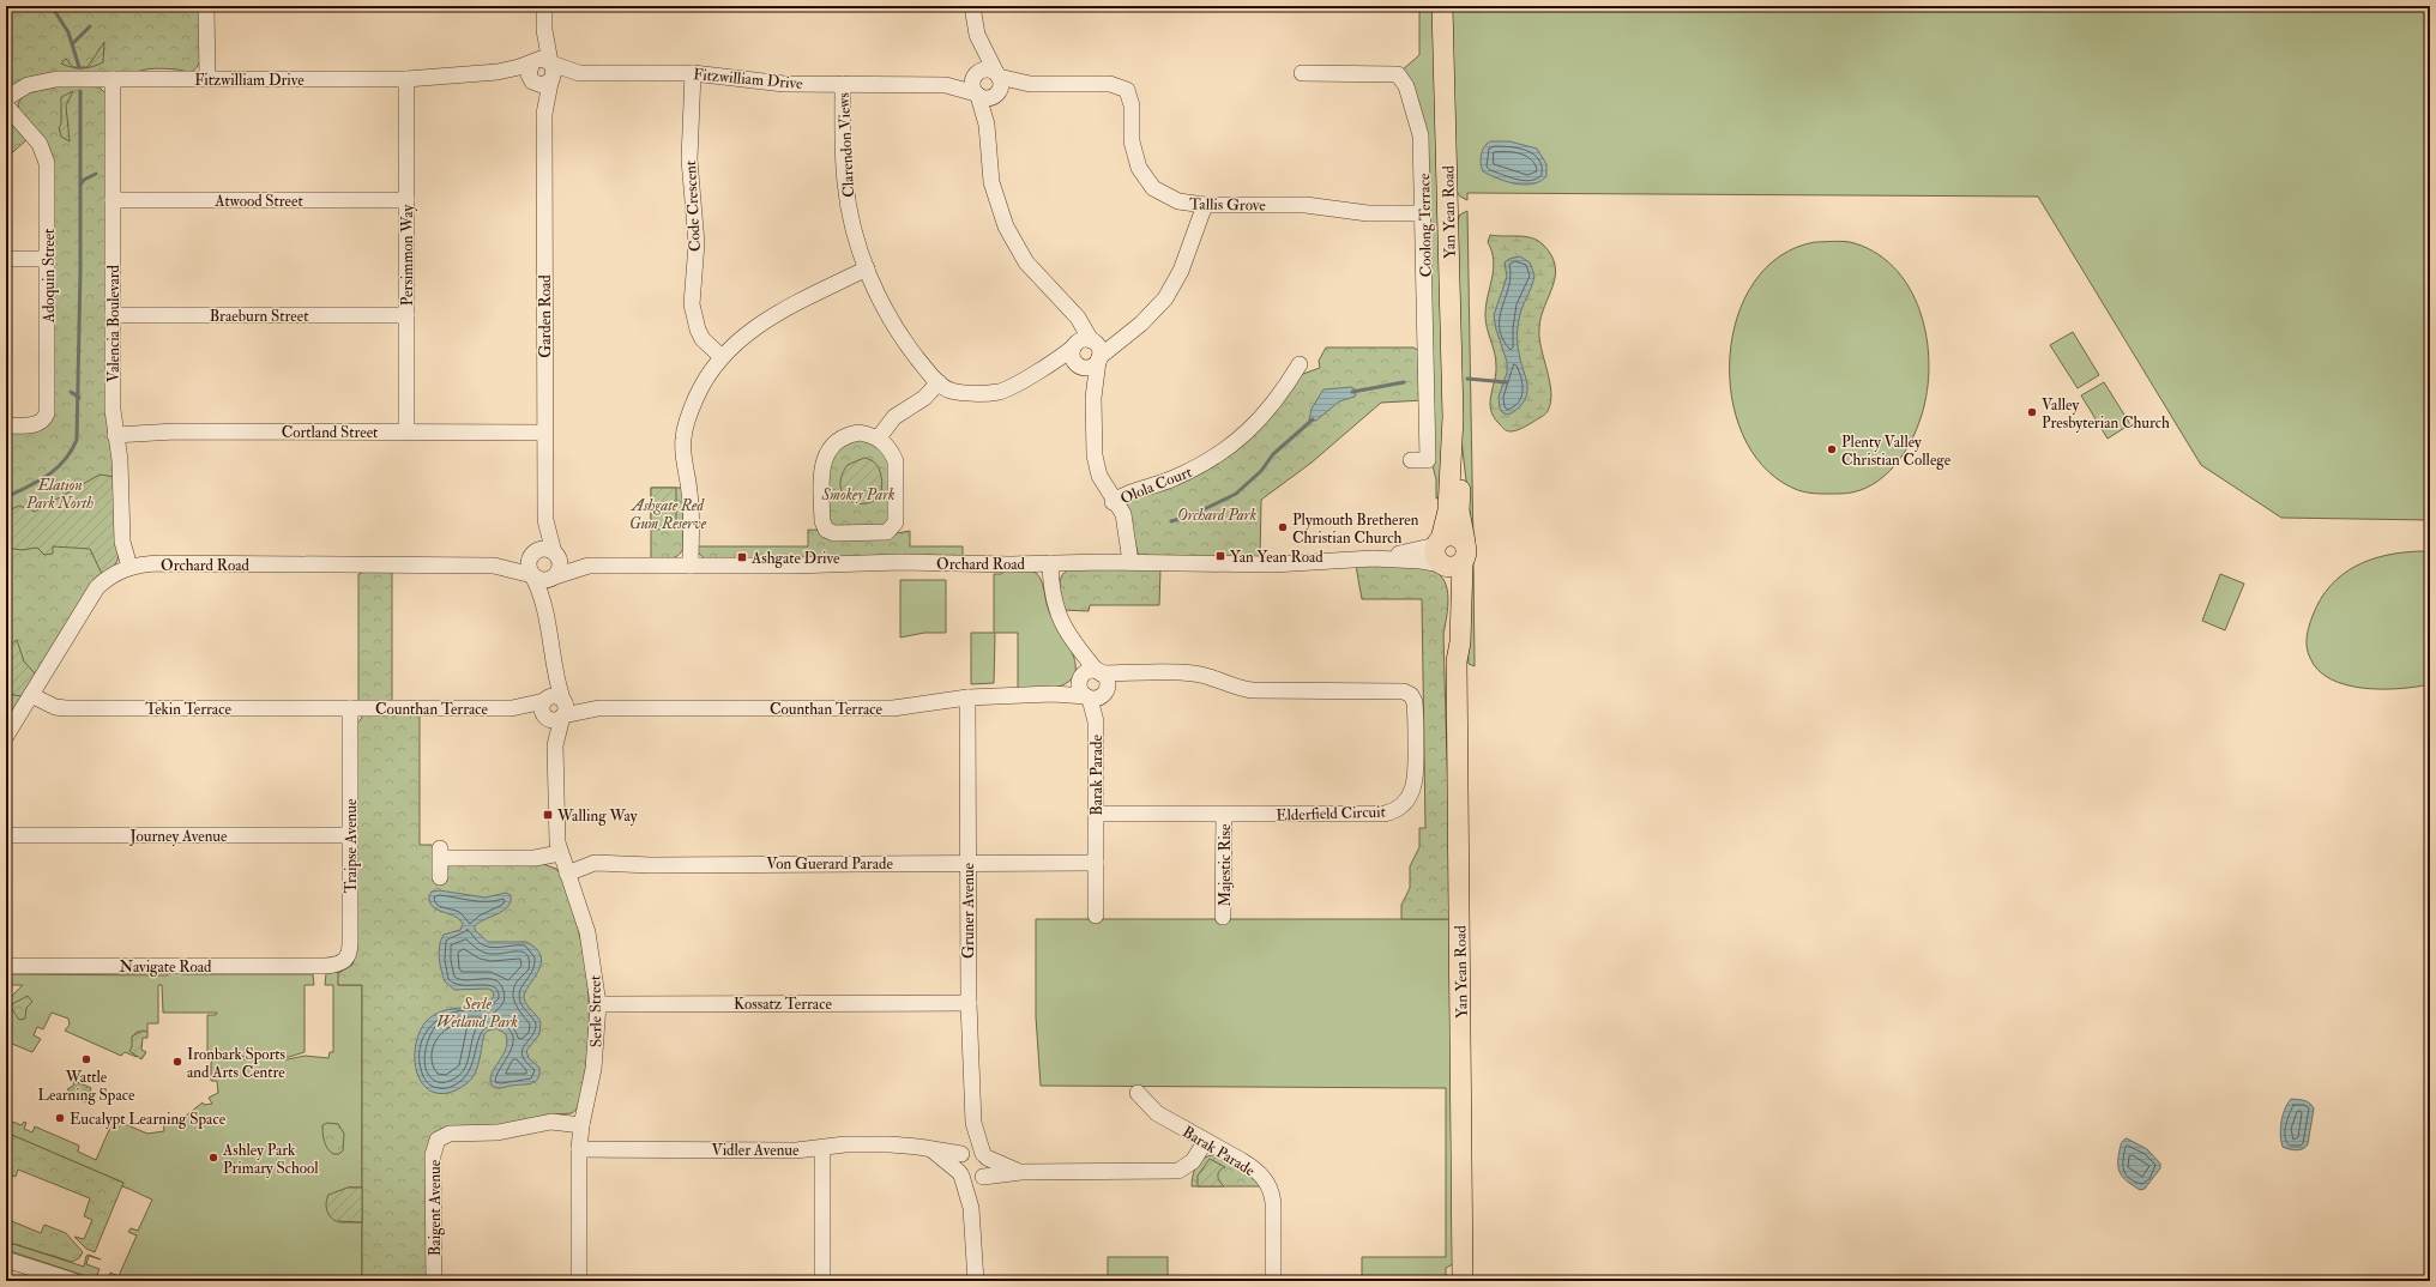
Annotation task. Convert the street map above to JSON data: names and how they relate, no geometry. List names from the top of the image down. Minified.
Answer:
{"streets":{"main road":["Yan Yean Road"],"street":["Fitzwilliam Drive","Clarendon Views","Atwood Street","Tallis Grove","Code Crescent","Coolong Terrace","Persimmon Way","Adoquin Street","Braeburn Street","Garden Road","Valencia Boulevard","Cortland Street","Olola Court","Orchard Road","Tekin Terrace","Counthan Terrace","Barak Parade","Elderfield Circuit","Journey Avenue","Traipse Avenue","Von Guerard Parade","Majestic Rise","Gruner Avenue","Navigate Road","Kossatz Terrace","Serle Street","Vidler Avenue","Baigent Avenue"]},"crossings":[["Fitzwilliam Drive","Clarendon Views"],["Fitzwilliam Drive","Tallis Grove"],["Fitzwilliam Drive","Code Crescent"],["Fitzwilliam Drive","Persimmon Way"],["Fitzwilliam Drive","Garden Road"],["Fitzwilliam Drive","Valencia Boulevard"],["Atwood Street","Persimmon Way"],["Atwood Street","Valencia Boulevard"],["Tallis Grove","Coolong Terrace"],["Yan Yean Road","Orchard Road"],["Persimmon Way","Braeburn Street"],["Persimmon Way","Cortland Street"],["Braeburn Street","Valencia Boulevard"],["Garden Road","Cortland Street"],["Garden Road","Orchard Road"],["Garden Road","Serle Street"],["Valencia Boulevard","Cortland Street"],["Valencia Boulevard","Orchard Road"],["Orchard Road","Tekin Terrace"],["Orchard Road","Serle Street"],["Tekin Terrace","Counthan Terrace"],["Tekin Terrace","Traipse Avenue"],["Counthan Terrace","Barak Parade"],["Counthan Terrace","Elderfield Circuit"],["Counthan Terrace","Traipse Avenue"],["Counthan Terrace","Gruner Avenue"],["Counthan Terrace","Serle Street"],["Barak Parade","Elderfield Circuit"],["Barak Parade","Von Guerard Parade"],["Elderfield Circuit","Majestic Rise"],["Journey Avenue","Traipse Avenue"],["Traipse Avenue","Navigate Road"],["Von Guerard Parade","Gruner Avenue"],["Von Guerard Parade","Serle Street"],["Gruner Avenue","Kossatz Terrace"],["Gruner Avenue","Vidler Avenue"],["Kossatz Terrace","Serle Street"],["Serle Street","Vidler Avenue"],["Serle Street","Baigent Avenue"]],"parks":["Elation Park North","Smokey Park","Ashgate Red Gum Reserve","Orchard Park","Serle Wetland Park"],"places":{"other":["Valley Presbyterian Church","Plenty Valley Christian College","Plymouth Bretheren Christian Church","Wattle Learning Space","Ironbark Sports and Arts Centre","Eucalypt Learning Space","Ashley Park Primary School"],"transit":["Yan Yean Road","Ashgate Drive","Walling Way"]}}
